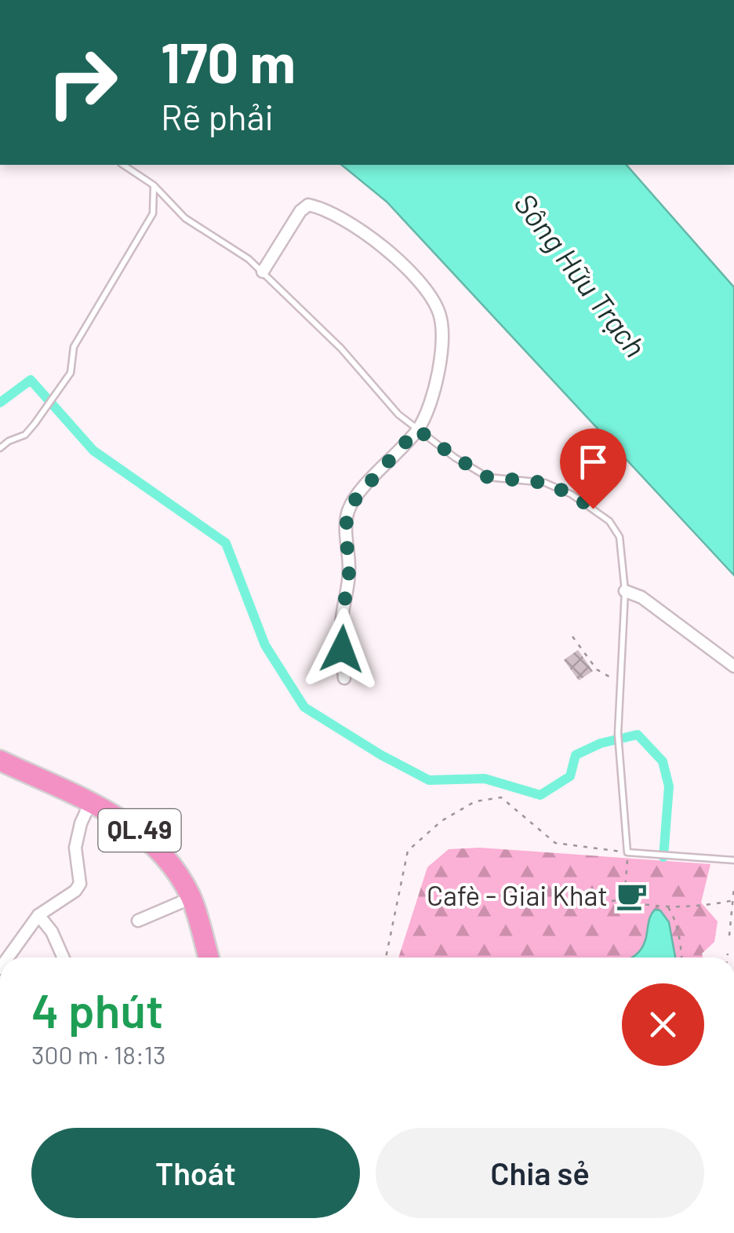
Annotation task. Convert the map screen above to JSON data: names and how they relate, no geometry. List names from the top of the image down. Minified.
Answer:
{"streets":{"highway":["QL.49"]},"water":["Sông Hữu Trạch"],"places":{"cafe":["Cafè - Giai Khat"]},"page":{"turn":["170 m","Rẽ phải"],"heading":["4 phút","300 m · 18:13"],"buttons":["Thoát","Chia sẻ"]}}
